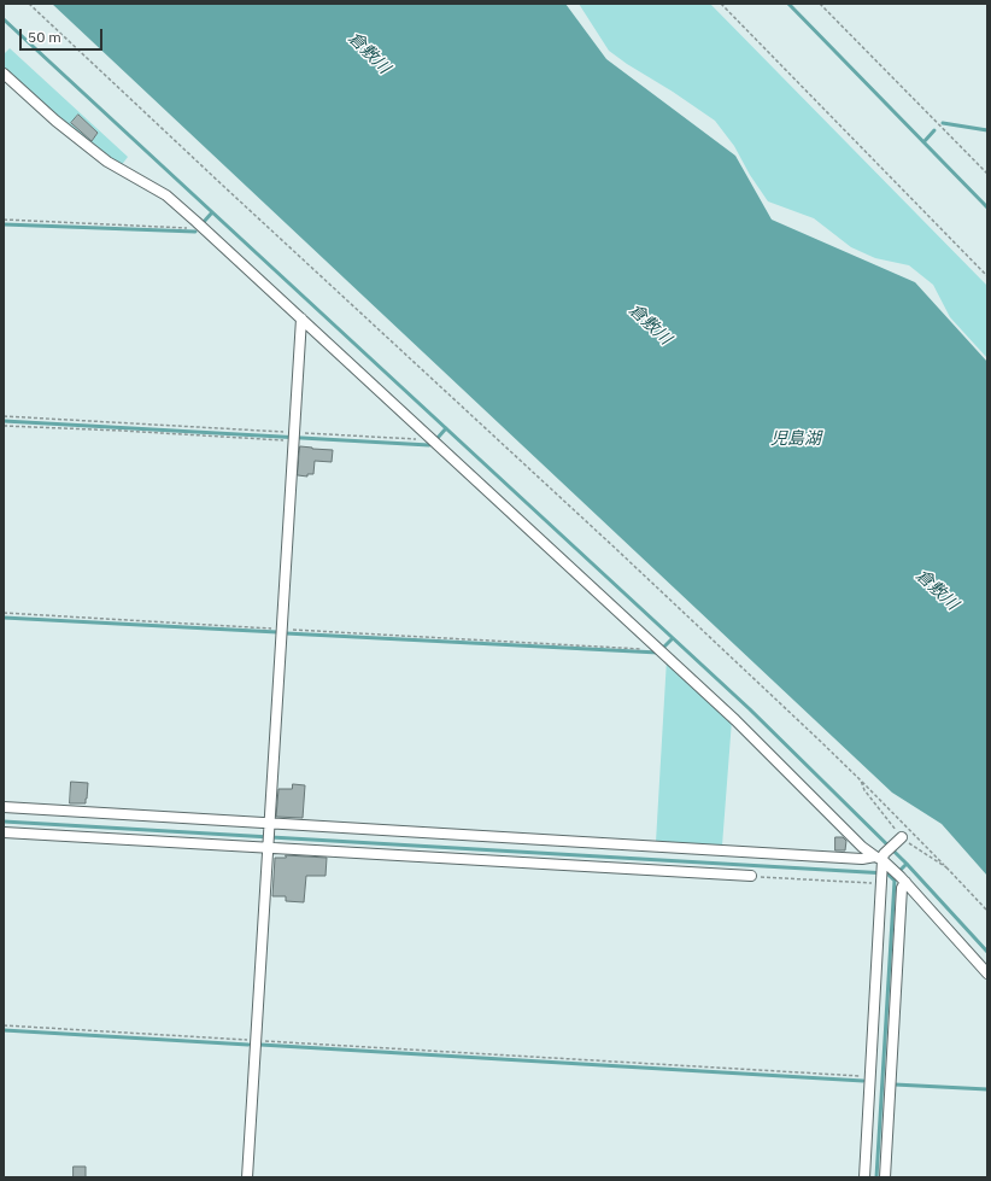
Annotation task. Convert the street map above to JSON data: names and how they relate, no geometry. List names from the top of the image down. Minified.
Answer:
{"water":["倉敷川","児島湖"],"scale_bar":"50 m"}
